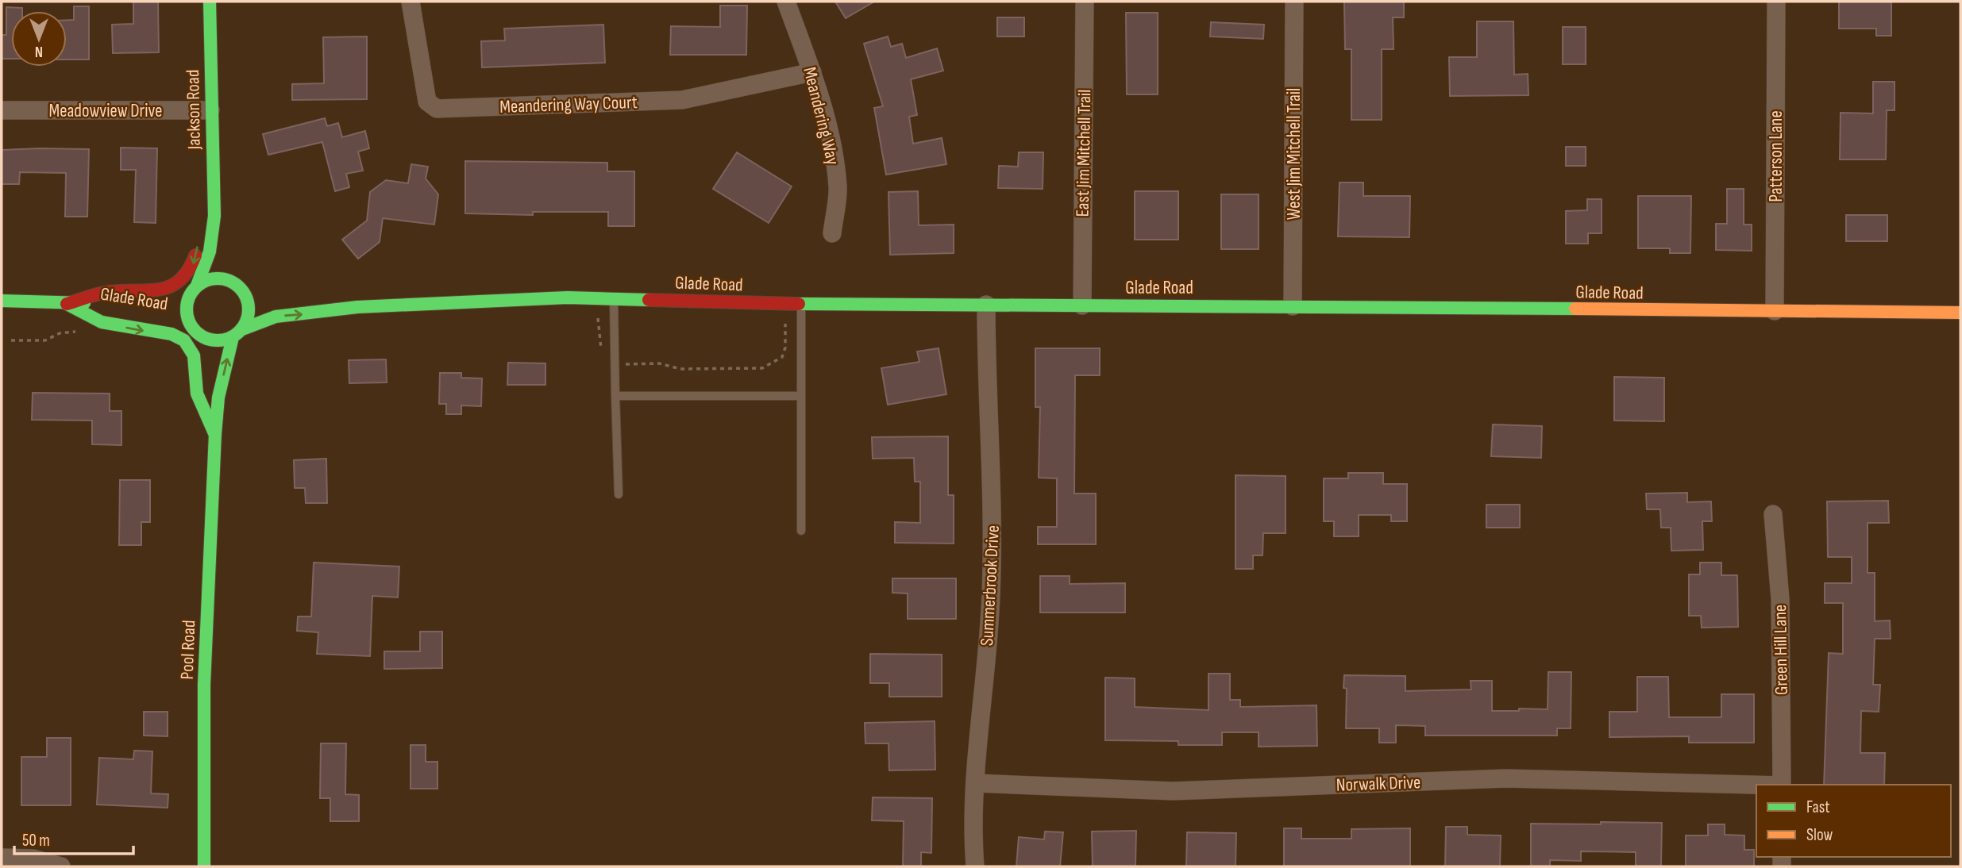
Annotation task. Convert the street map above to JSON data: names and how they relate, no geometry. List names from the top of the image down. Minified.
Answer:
{"streets":{"main road":["Jackson Road","Glade Road","Pool Road"],"street":["Meandering Way Court","Meadowview Drive","Meandering Way","East Jim Mitchell Trail","West Jim Mitchell Trail","Patterson Lane","Summerbrook Drive","Green Hill Lane","Norwalk Drive"]},"crossings":[["Meandering Way Court","Meandering Way"],["Jackson Road","Meadowview Drive"],["Jackson Road","Glade Road"],["Jackson Road","Pool Road"],["East Jim Mitchell Trail","Glade Road"],["West Jim Mitchell Trail","Glade Road"],["Patterson Lane","Glade Road"],["Glade Road","Summerbrook Drive"],["Glade Road","Pool Road"],["Summerbrook Drive","Norwalk Drive"]],"legend":["Fast","Slow"],"scale_bar":"50 m","north":"bottom"}
